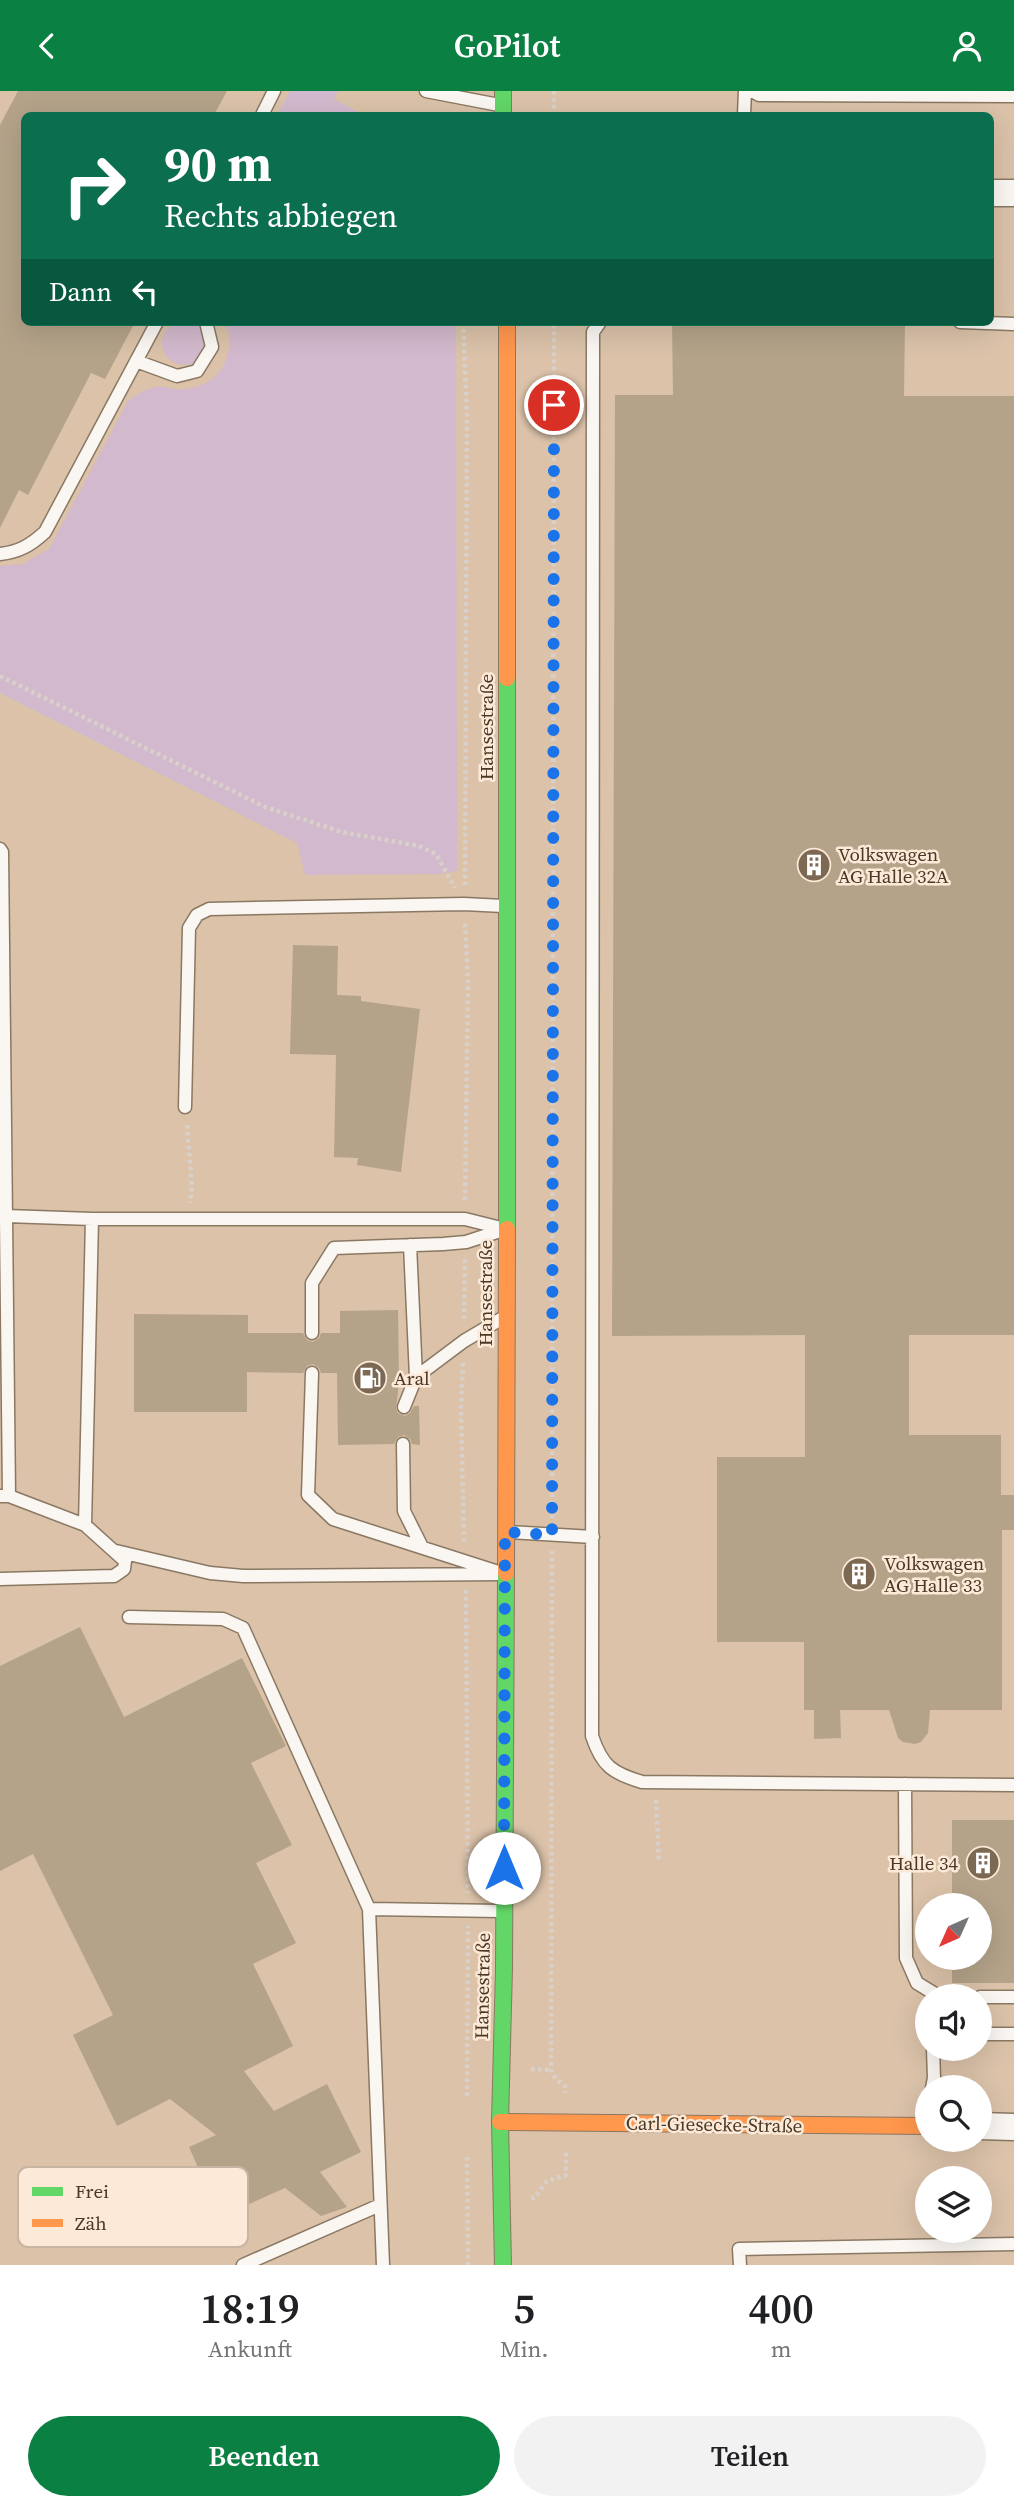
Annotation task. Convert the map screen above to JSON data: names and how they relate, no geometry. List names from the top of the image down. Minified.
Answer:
{"streets":{"main road":["Hansestraße","Carl-Giesecke-Straße"]},"crossings":[["Hansestraße","Carl-Giesecke-Straße"]],"places":{"building":["Volkswagen AG Halle 32A","Volkswagen AG Halle 33","Halle 34"],"fuel station":["Aral"]},"legend":["Frei","Zäh"],"north":"bottom left","page":{"header":"GoPilot","turn":["90 m","Rechts abbiegen"],"then":"Dann","eta":["18:19","Ankunft","5","Min.","400","m"],"buttons":["Beenden","Teilen"]}}
